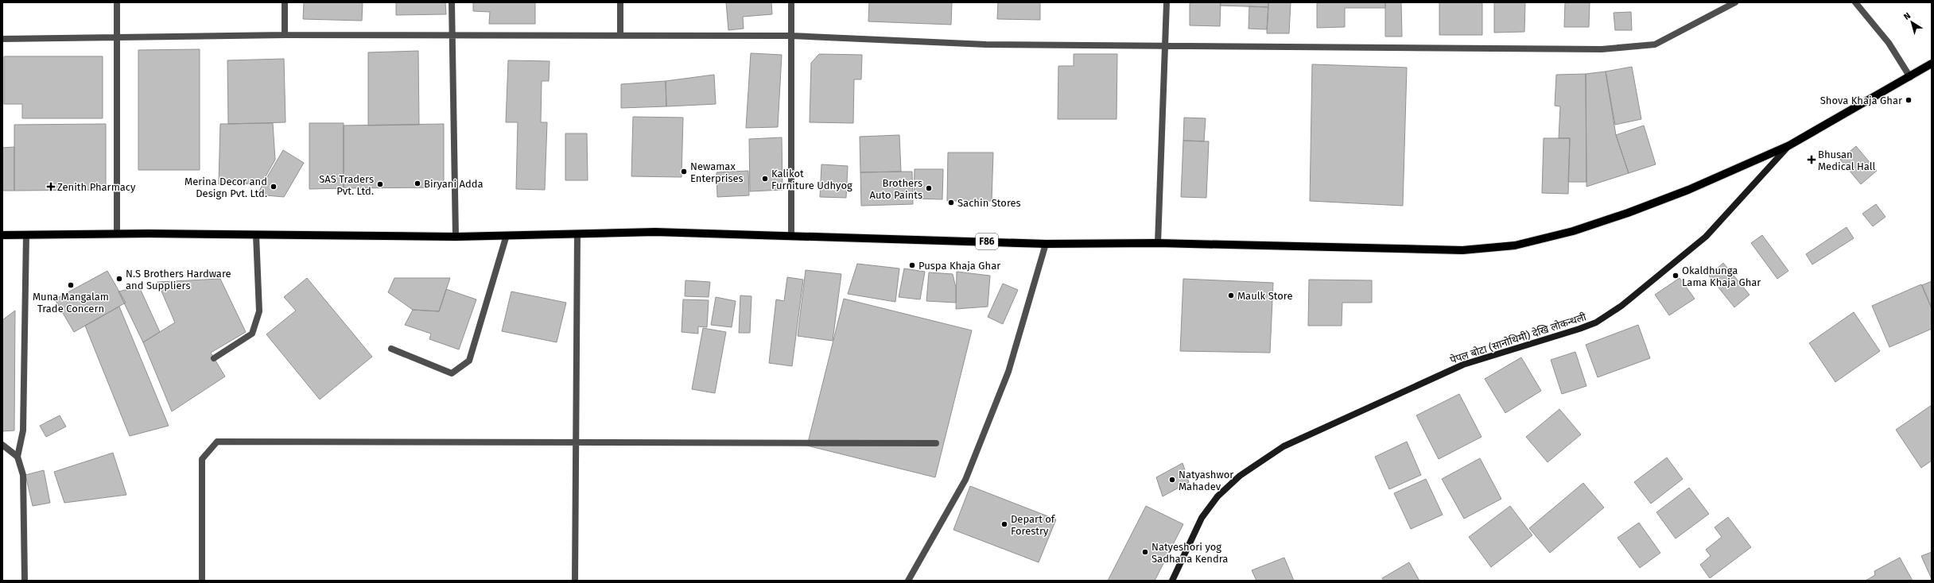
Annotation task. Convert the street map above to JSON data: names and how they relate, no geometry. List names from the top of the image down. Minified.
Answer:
{"streets":{"main road":["F86","पेपल बोटा (सानोथिमी) देखि लोकन्थली"]},"crossings":[["F86","पेपल बोटा (सानोथिमी) देखि लोकन्थली"]],"places":{"other":["Shova Khaja Ghar","Newamax Enterprises","Kalikot Furniture Udhyog","Biryani Adda","SAS Traders Pvt. Ltd.","Merina Decor and Design Pvt. Ltd.","Brothers Auto Paints","Sachin Stores","Puspa Khaja Ghar","Okaldhunga Lama Khaja Ghar","N.S Brothers Hardware and Suppliers","Muna Mangalam Trade Concern","Maulk Store","Natyashwor Mahadev","Depart of Forestry","Natyeshori yog Sadhana Kendra"],"health":["Bhusan Medical Hall","Zenith Pharmacy"]},"north":"top left"}
